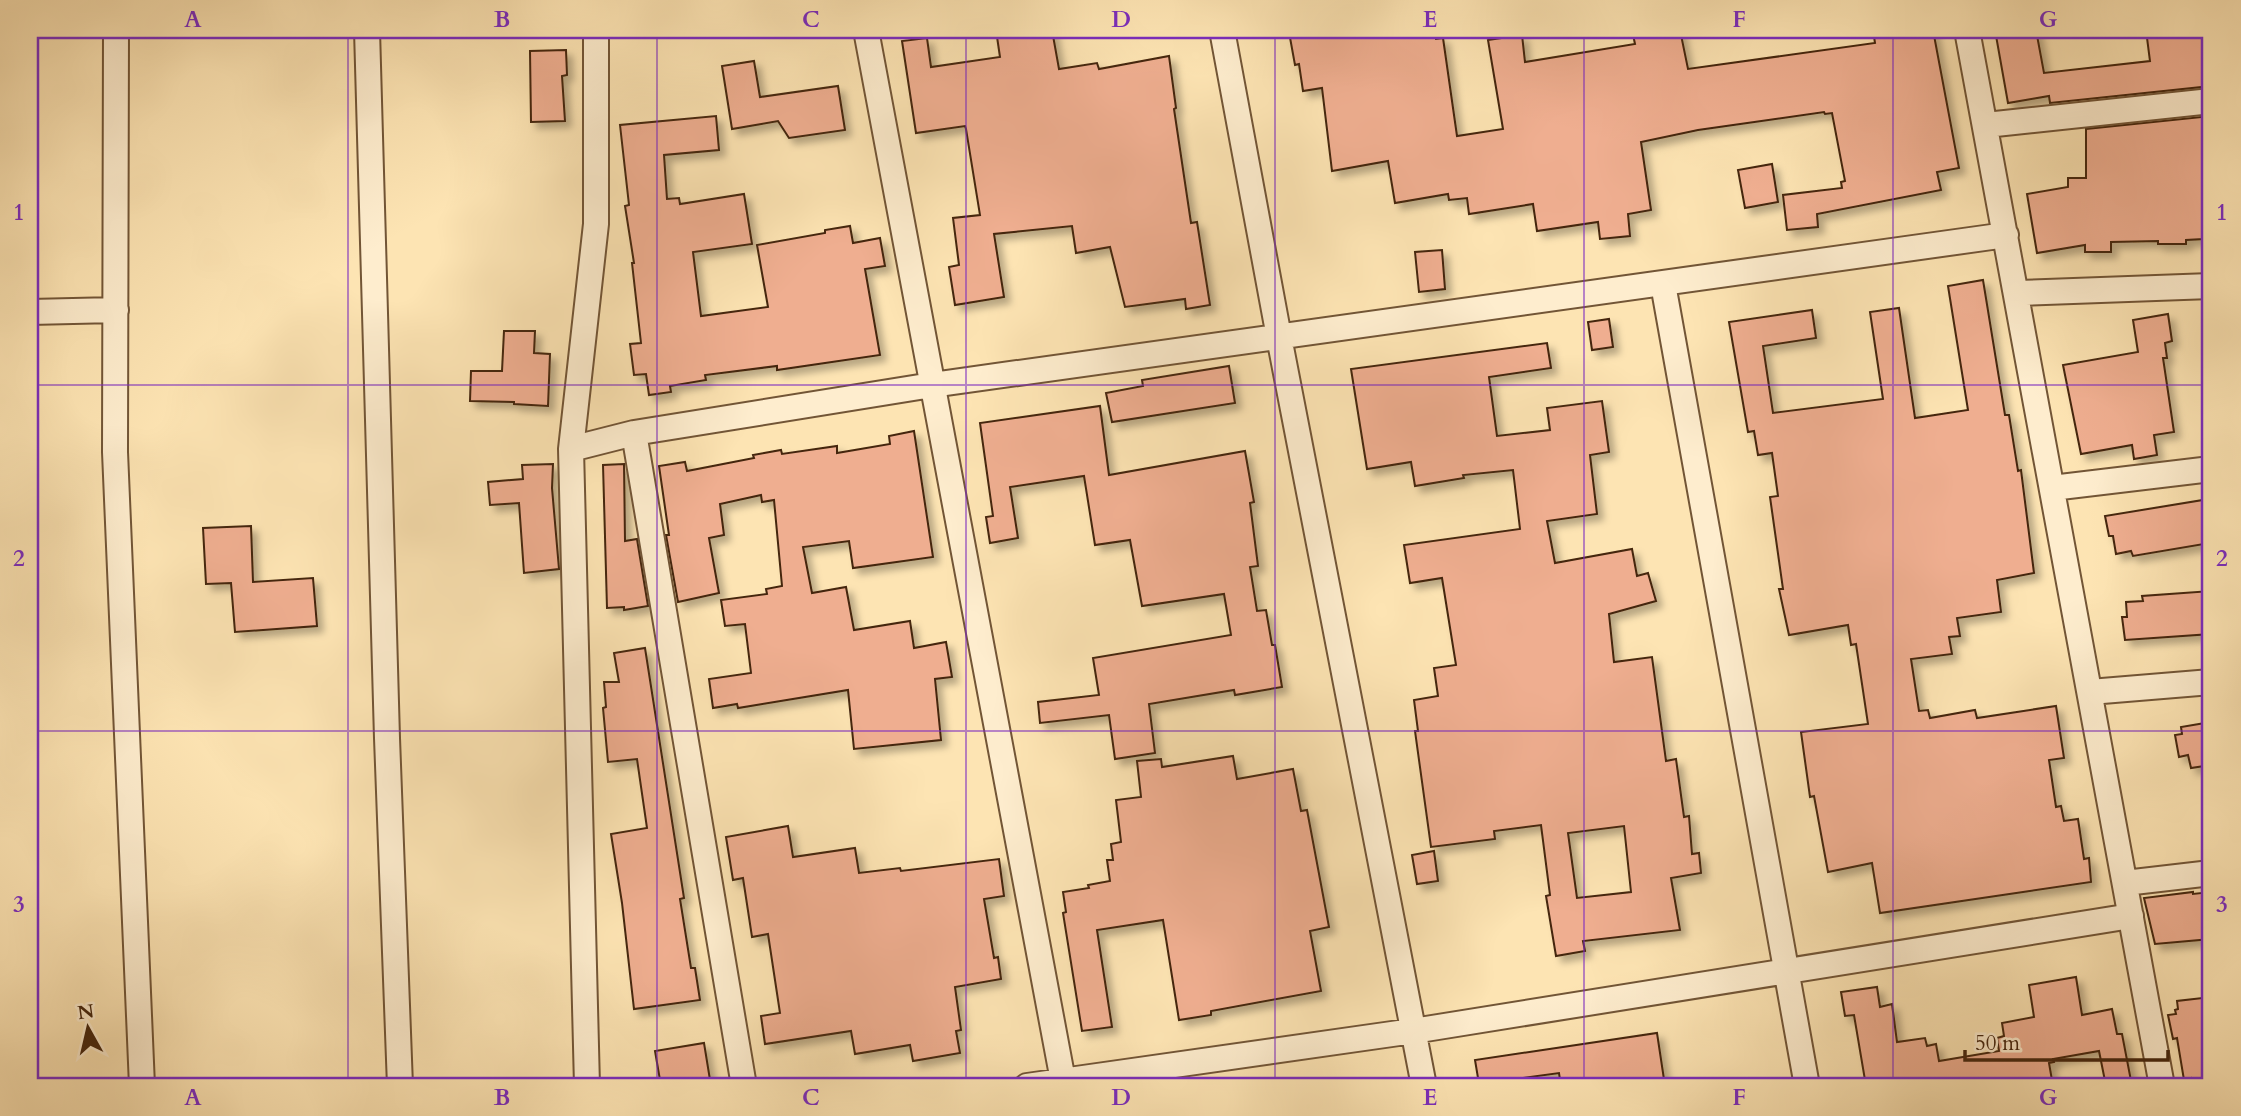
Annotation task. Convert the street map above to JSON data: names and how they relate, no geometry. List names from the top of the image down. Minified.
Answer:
{"scale_bar":"50 m","north":"top","grid":{"columns":["A","B","C","D","E","F","G"],"rows":["1","2","3"]}}
